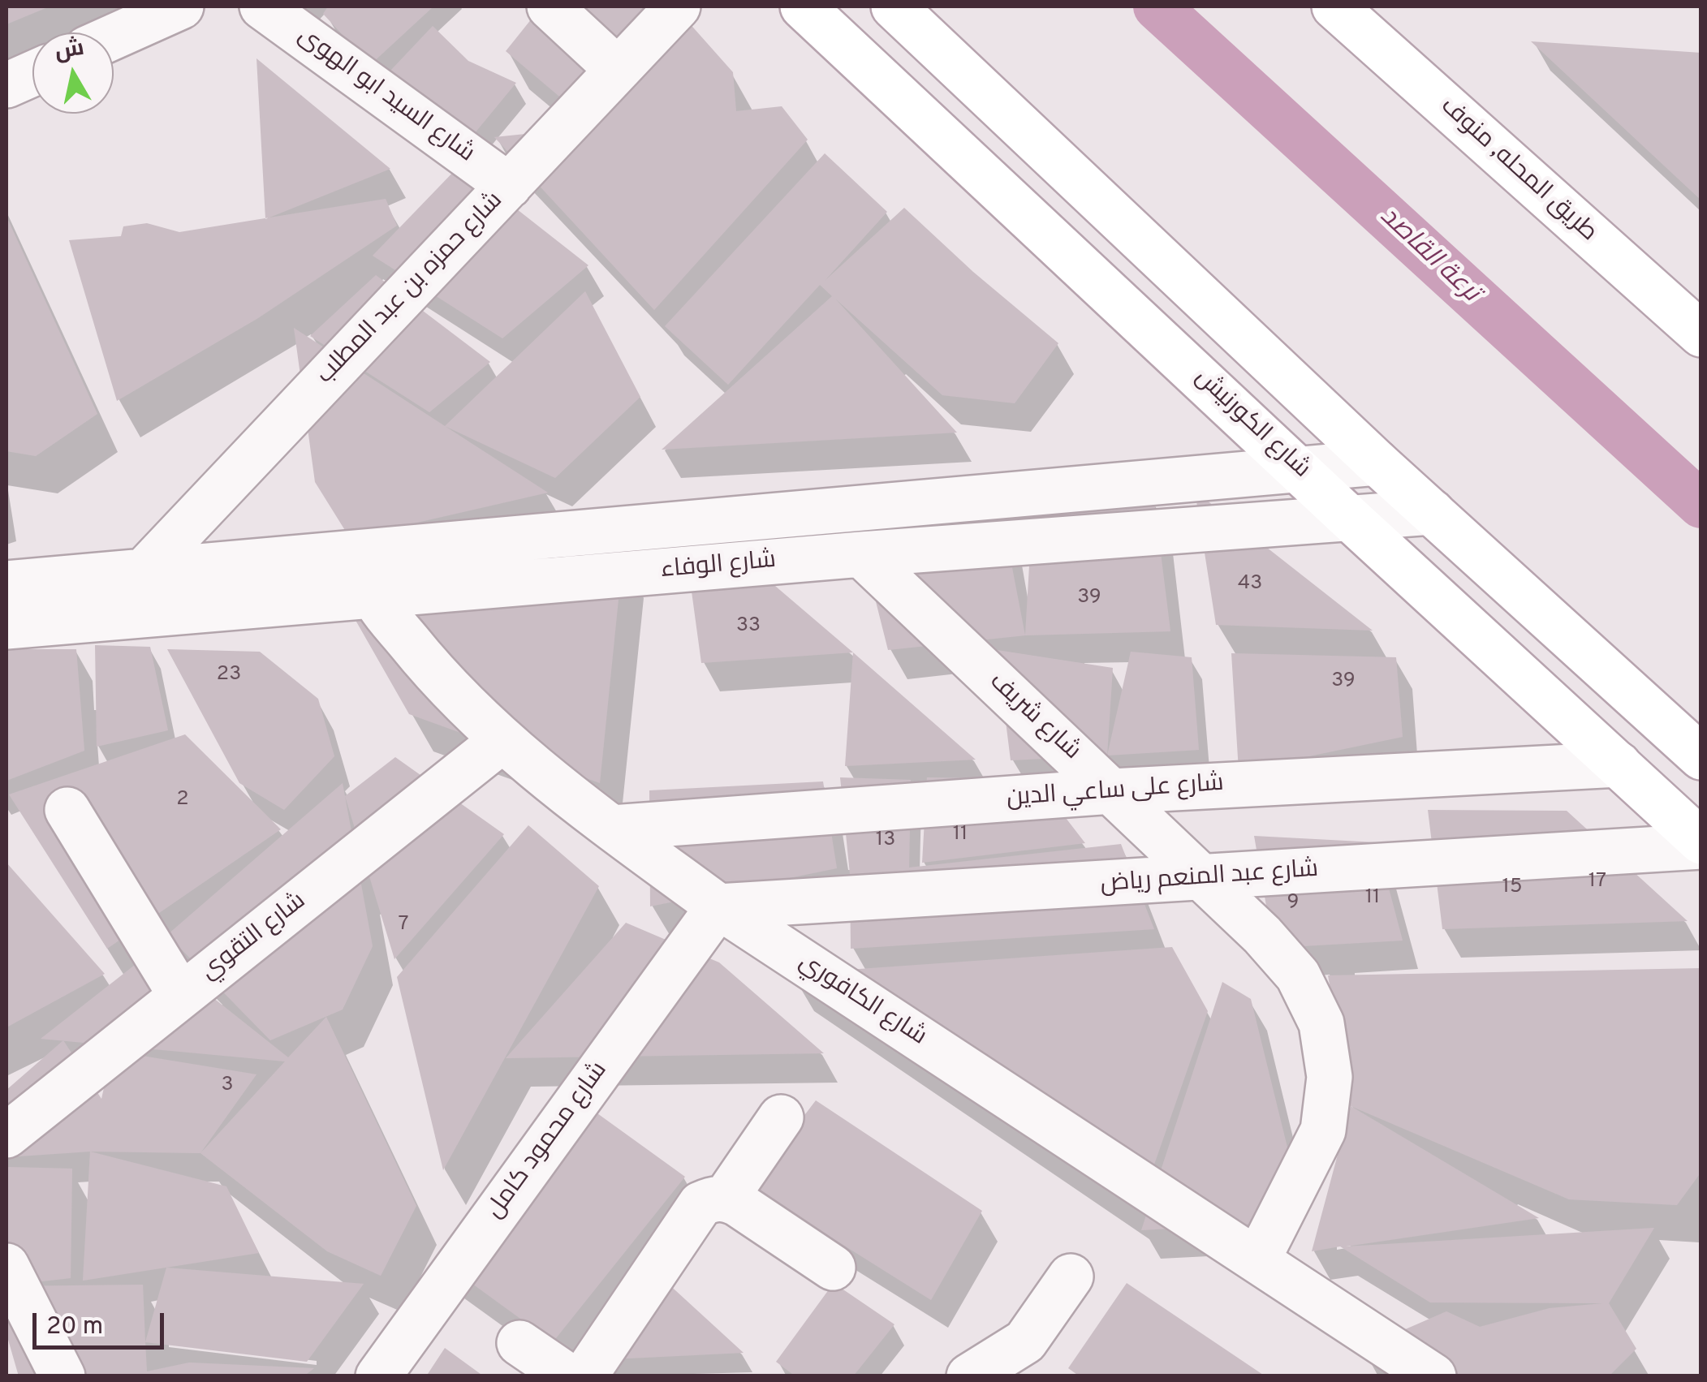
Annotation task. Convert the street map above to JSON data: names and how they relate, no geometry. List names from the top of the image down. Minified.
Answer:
{"streets":{"main road":["طريق المحله, منوف","شارع الكورنيش"],"street":["شارع السيد ابو الهوى","شارع حمزه بن عبد المطلب","شارع الوفاء","شارع شريف","شارع على ساعي الدين","شارع عبد المنعم رياض","شارع التقوي","شارع الكافوري","شارع محمود كامل"]},"crossings":[["شارع السيد ابو الهوى","شارع حمزه بن عبد المطلب"],["شارع حمزه بن عبد المطلب","شارع الوفاء"],["شارع الكورنيش","شارع الوفاء"],["شارع الكورنيش","شارع على ساعي الدين"],["شارع الكورنيش","شارع عبد المنعم رياض"],["شارع الوفاء","شارع شريف"],["شارع الوفاء","شارع الكافوري"],["شارع شريف","شارع على ساعي الدين"],["شارع شريف","شارع عبد المنعم رياض"],["شارع شريف","شارع الكافوري"],["شارع على ساعي الدين","شارع الكافوري"],["شارع عبد المنعم رياض","شارع الكافوري"],["شارع عبد المنعم رياض","شارع محمود كامل"],["شارع التقوي","شارع الكافوري"],["شارع الكافوري","شارع محمود كامل"]],"water":["ترعة القاصد"],"house_numbers":["43","39","33","23","39","2","11","13","17","15","11","9","7","3"],"scale_bar":"20 m","north":"top"}
